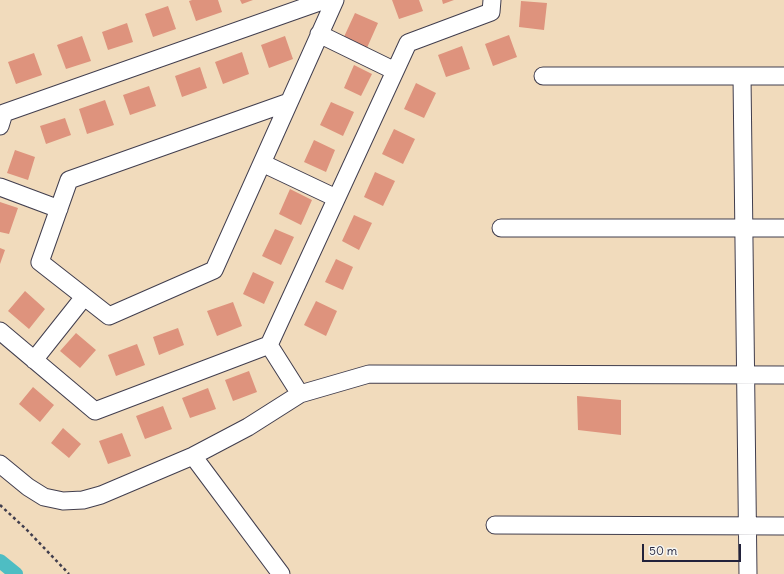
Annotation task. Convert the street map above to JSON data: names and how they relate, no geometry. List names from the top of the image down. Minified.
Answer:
{"scale_bar":"50 m"}
